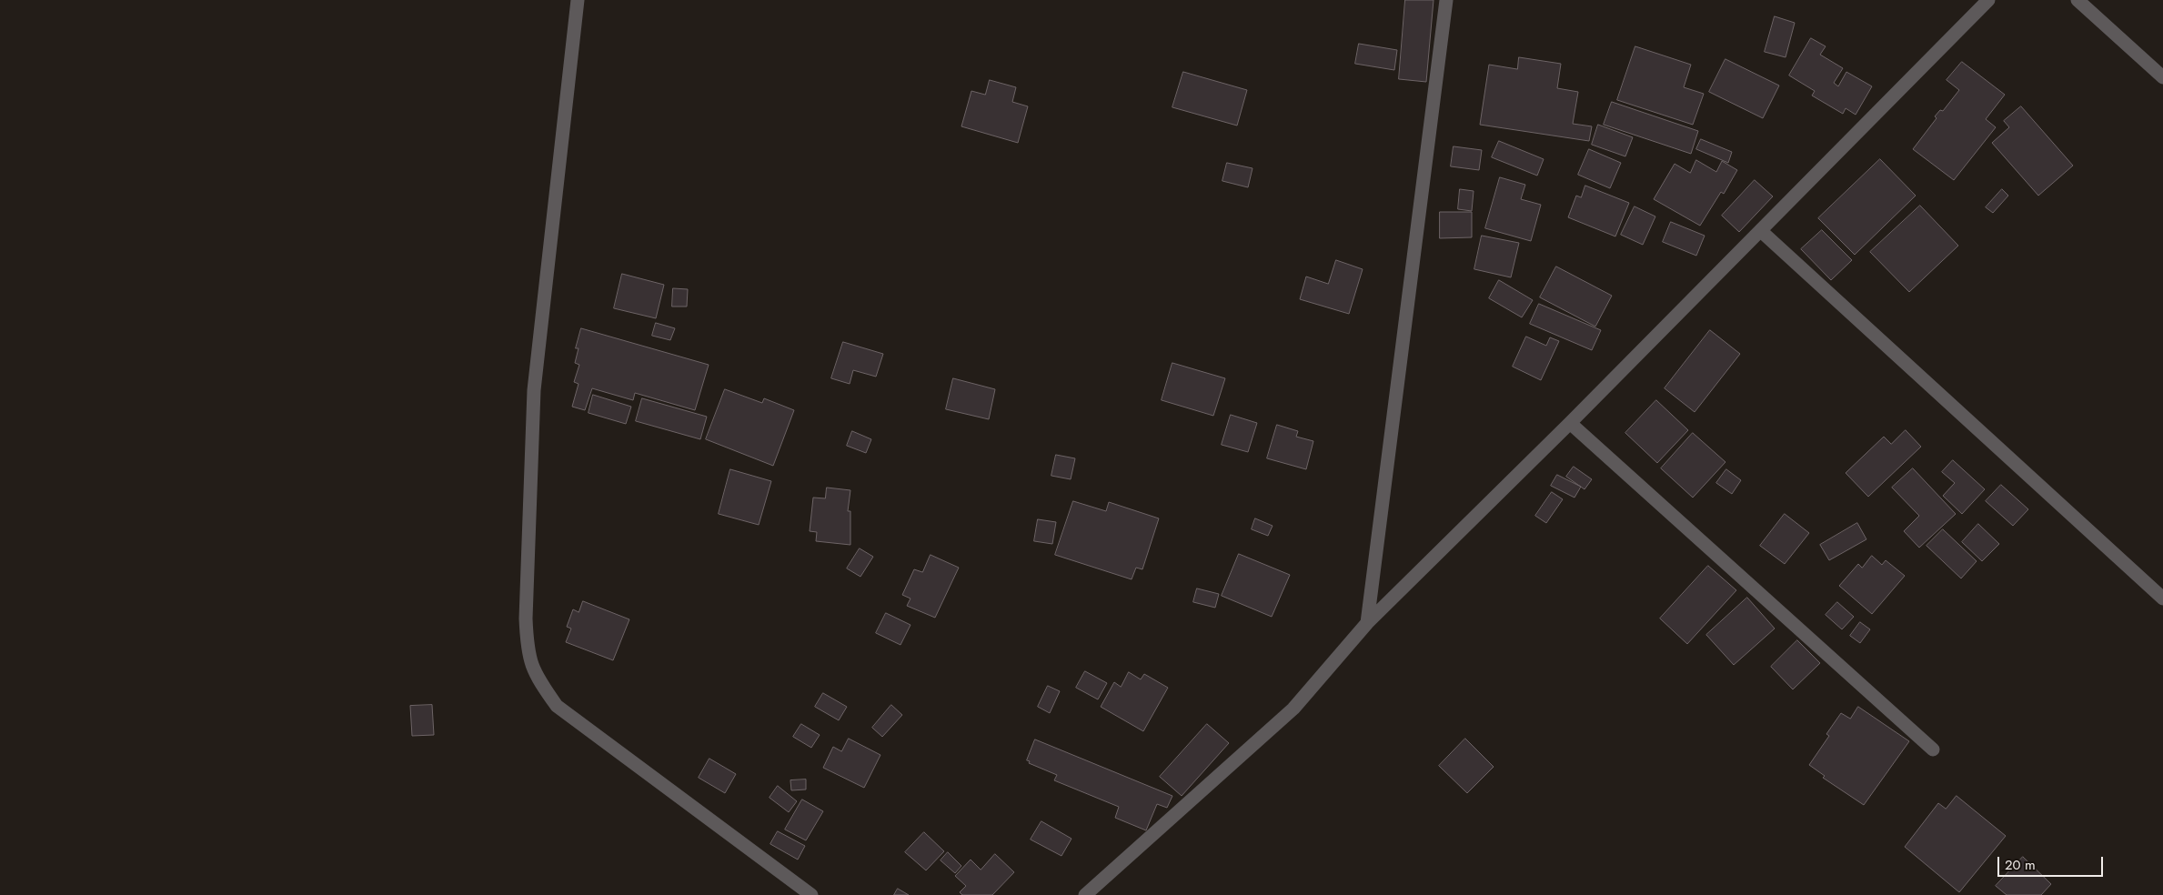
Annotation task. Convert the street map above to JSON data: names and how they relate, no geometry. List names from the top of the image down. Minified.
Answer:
{"scale_bar":"20 m"}
